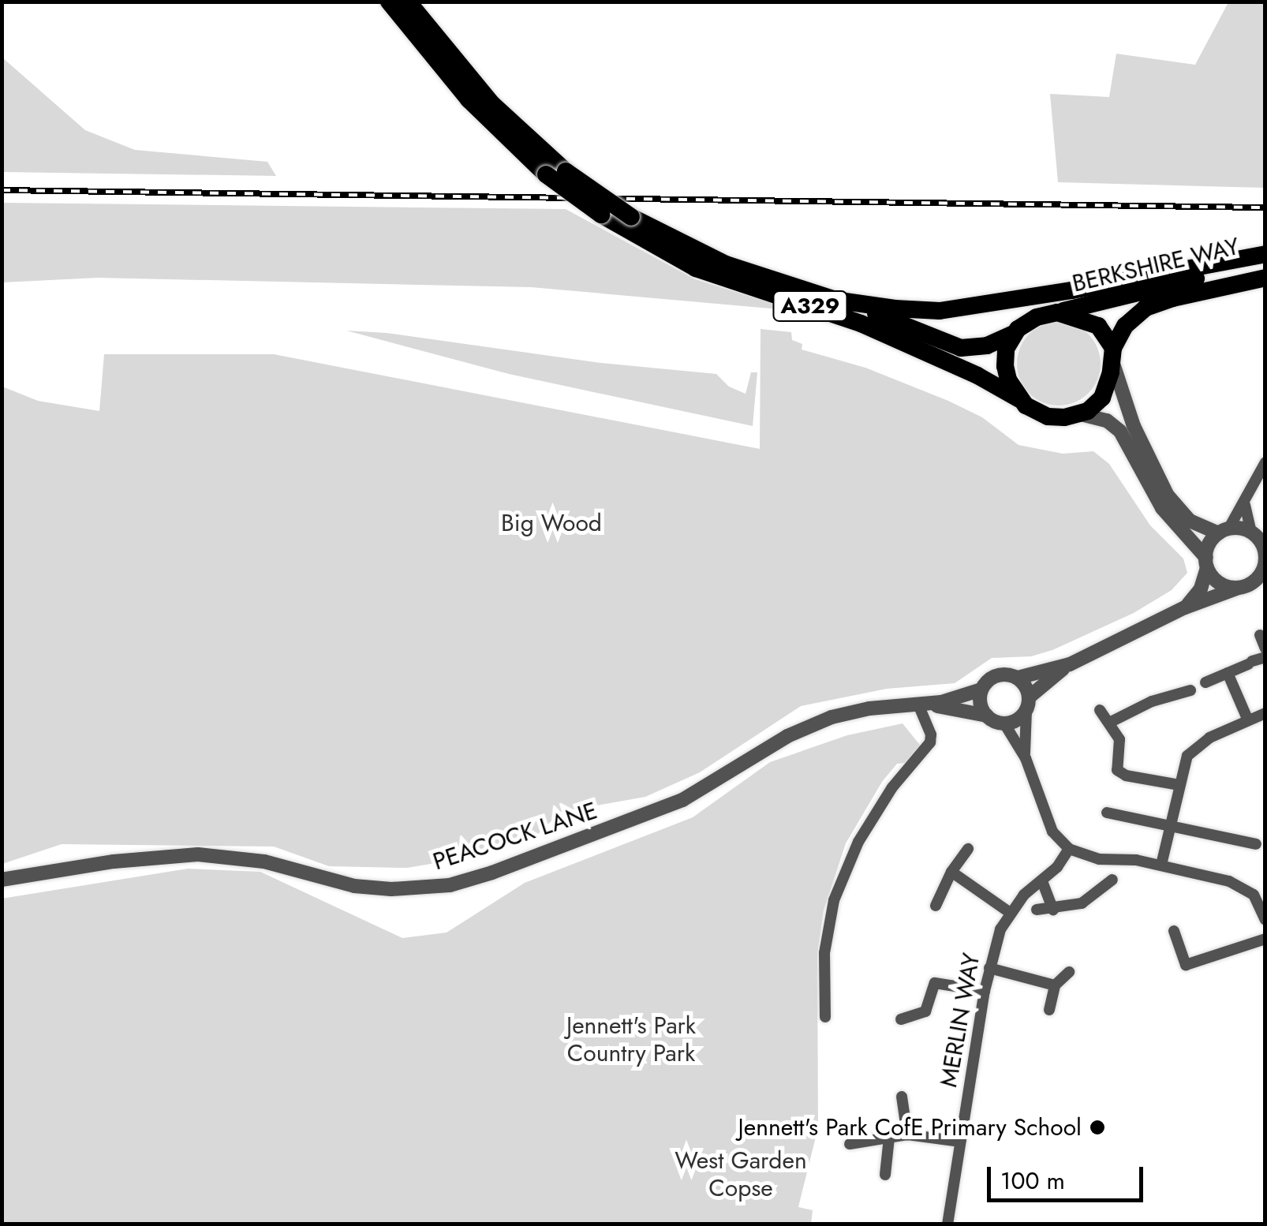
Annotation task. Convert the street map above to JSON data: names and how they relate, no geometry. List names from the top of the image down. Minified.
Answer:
{"streets":{"highway":["BERKSHIRE WAY","A329"],"street":["PEACOCK LANE","MERLIN WAY"]},"crossings":[["BERKSHIRE WAY","A329"]],"parks":["Big Wood","Jennett's Park Country Park","West Garden Copse"],"places":["Jennett's Park CofE Primary School"],"scale_bar":"100 m"}
